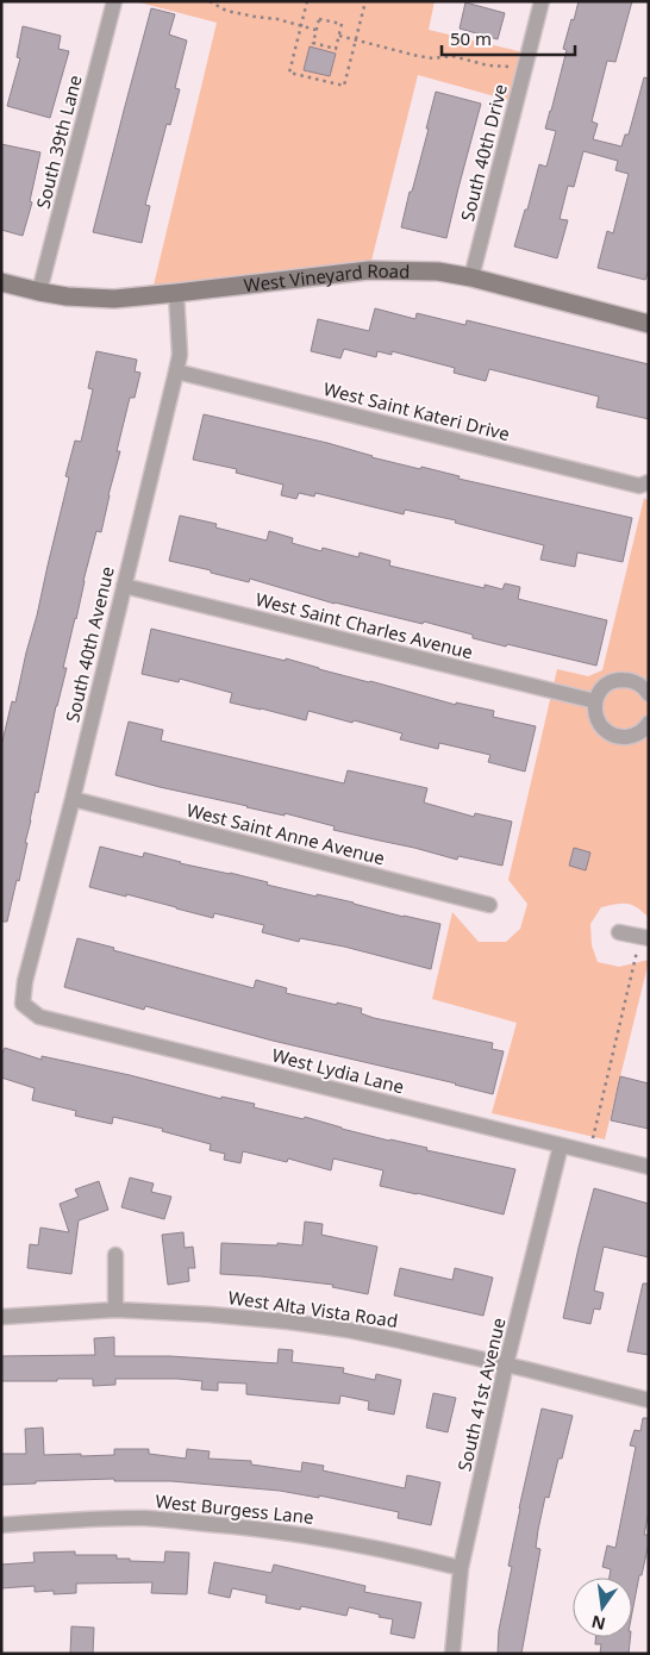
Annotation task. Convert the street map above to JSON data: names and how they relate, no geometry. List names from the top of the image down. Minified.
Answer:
{"streets":{"street":["South 39th Lane","South 40th Drive","West Vineyard Road","West Saint Kateri Drive","West Saint Charles Avenue","South 40th Avenue","West Saint Anne Avenue","West Lydia Lane","West Alta Vista Road","South 41st Avenue","West Burgess Lane"]},"crossings":[["South 39th Lane","West Vineyard Road"],["South 40th Drive","West Vineyard Road"],["West Vineyard Road","South 40th Avenue"],["West Saint Kateri Drive","South 40th Avenue"],["West Saint Charles Avenue","South 40th Avenue"],["South 40th Avenue","West Saint Anne Avenue"],["South 40th Avenue","West Lydia Lane"],["West Lydia Lane","South 41st Avenue"],["West Alta Vista Road","South 41st Avenue"],["South 41st Avenue","West Burgess Lane"]],"scale_bar":"50 m","north":"bottom"}
